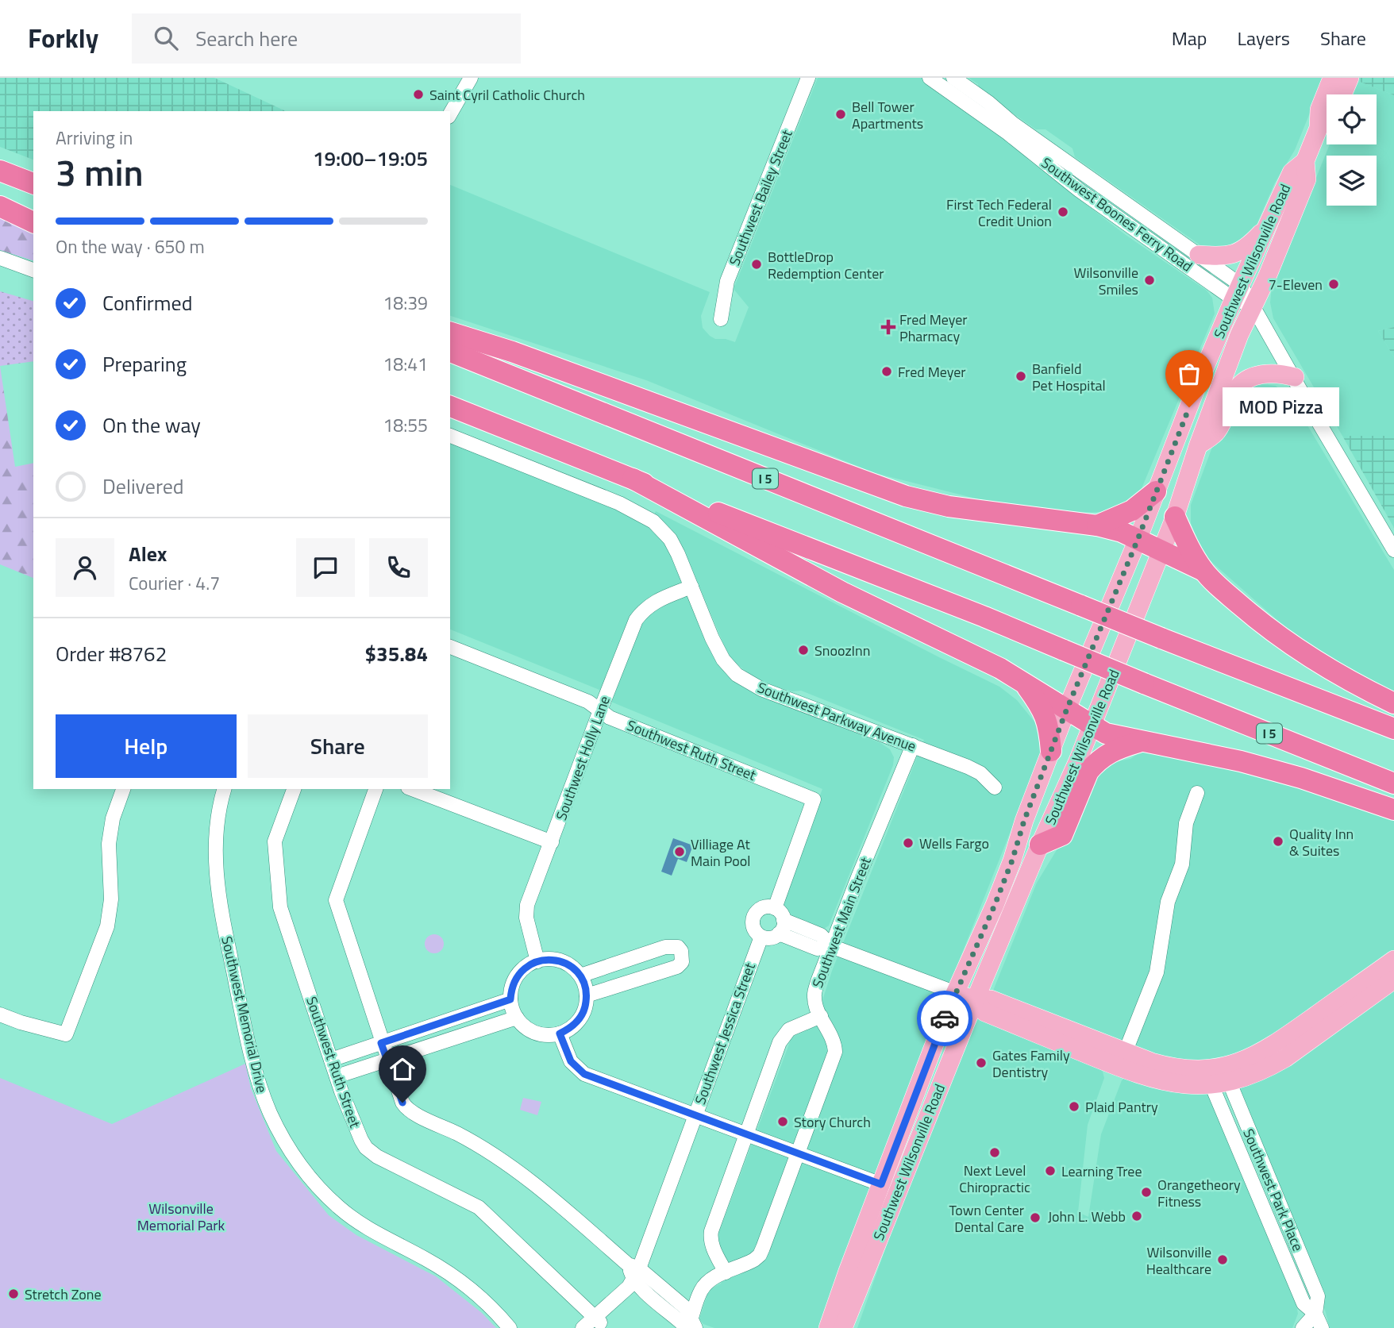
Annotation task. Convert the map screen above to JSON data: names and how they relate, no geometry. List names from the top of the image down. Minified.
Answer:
{"streets":{"highway":["I 5"],"main road":["Southwest Wilsonville Road"],"street":["Southwest Bailey Street","Southwest Boones Ferry Road","Southwest Parkway Avenue","Southwest Ruth Street","Southwest Holly Lane","Southwest Main Street","Southwest Memorial Drive","Southwest Jessica Street","Southwest Park Place"]},"crossings":[["Southwest Boones Ferry Road","Southwest Wilsonville Road"],["Southwest Wilsonville Road","I 5"],["Southwest Parkway Avenue","Southwest Holly Lane"],["Southwest Parkway Avenue","Southwest Main Street"],["Southwest Ruth Street","Southwest Holly Lane"],["Southwest Ruth Street","Southwest Jessica Street"]],"parks":["Wilsonville Memorial Park"],"places":{"other":["Saint Cyril Catholic Church","Bell Tower Apartments","First Tech Federal Credit Union","BottleDrop Redemption Center","Wilsonville Smiles","7-Eleven","Fred Meyer","Banfield Pet Hospital","MOD Pizza","SnoozInn","Quality Inn & Suites","Wells Fargo","Villiage At Main Pool","Gates Family Dentistry","Plaid Pantry","Story Church","Next Level Chiropractic","Learning Tree","Orangetheory Fitness","John L. Webb","Town Center Dental Care","Wilsonville Healthcare","Stretch Zone"],"health":["Fred Meyer Pharmacy"]},"page":{"header":"Forkly","search":"Search here","nav":["Map","Layers","Share"],"heading":["3 min","Arriving in","19:00–19:05"],"panel":["Alex","Courier · 4.7","Order #8762","$35.84"],"bar":"On the way · 650 m","list":[["Confirmed","18:39"],["Preparing","18:41"],["On the way","18:55"],"Delivered"],"bubble":"MOD Pizza","buttons":["Help","Share"]}}
